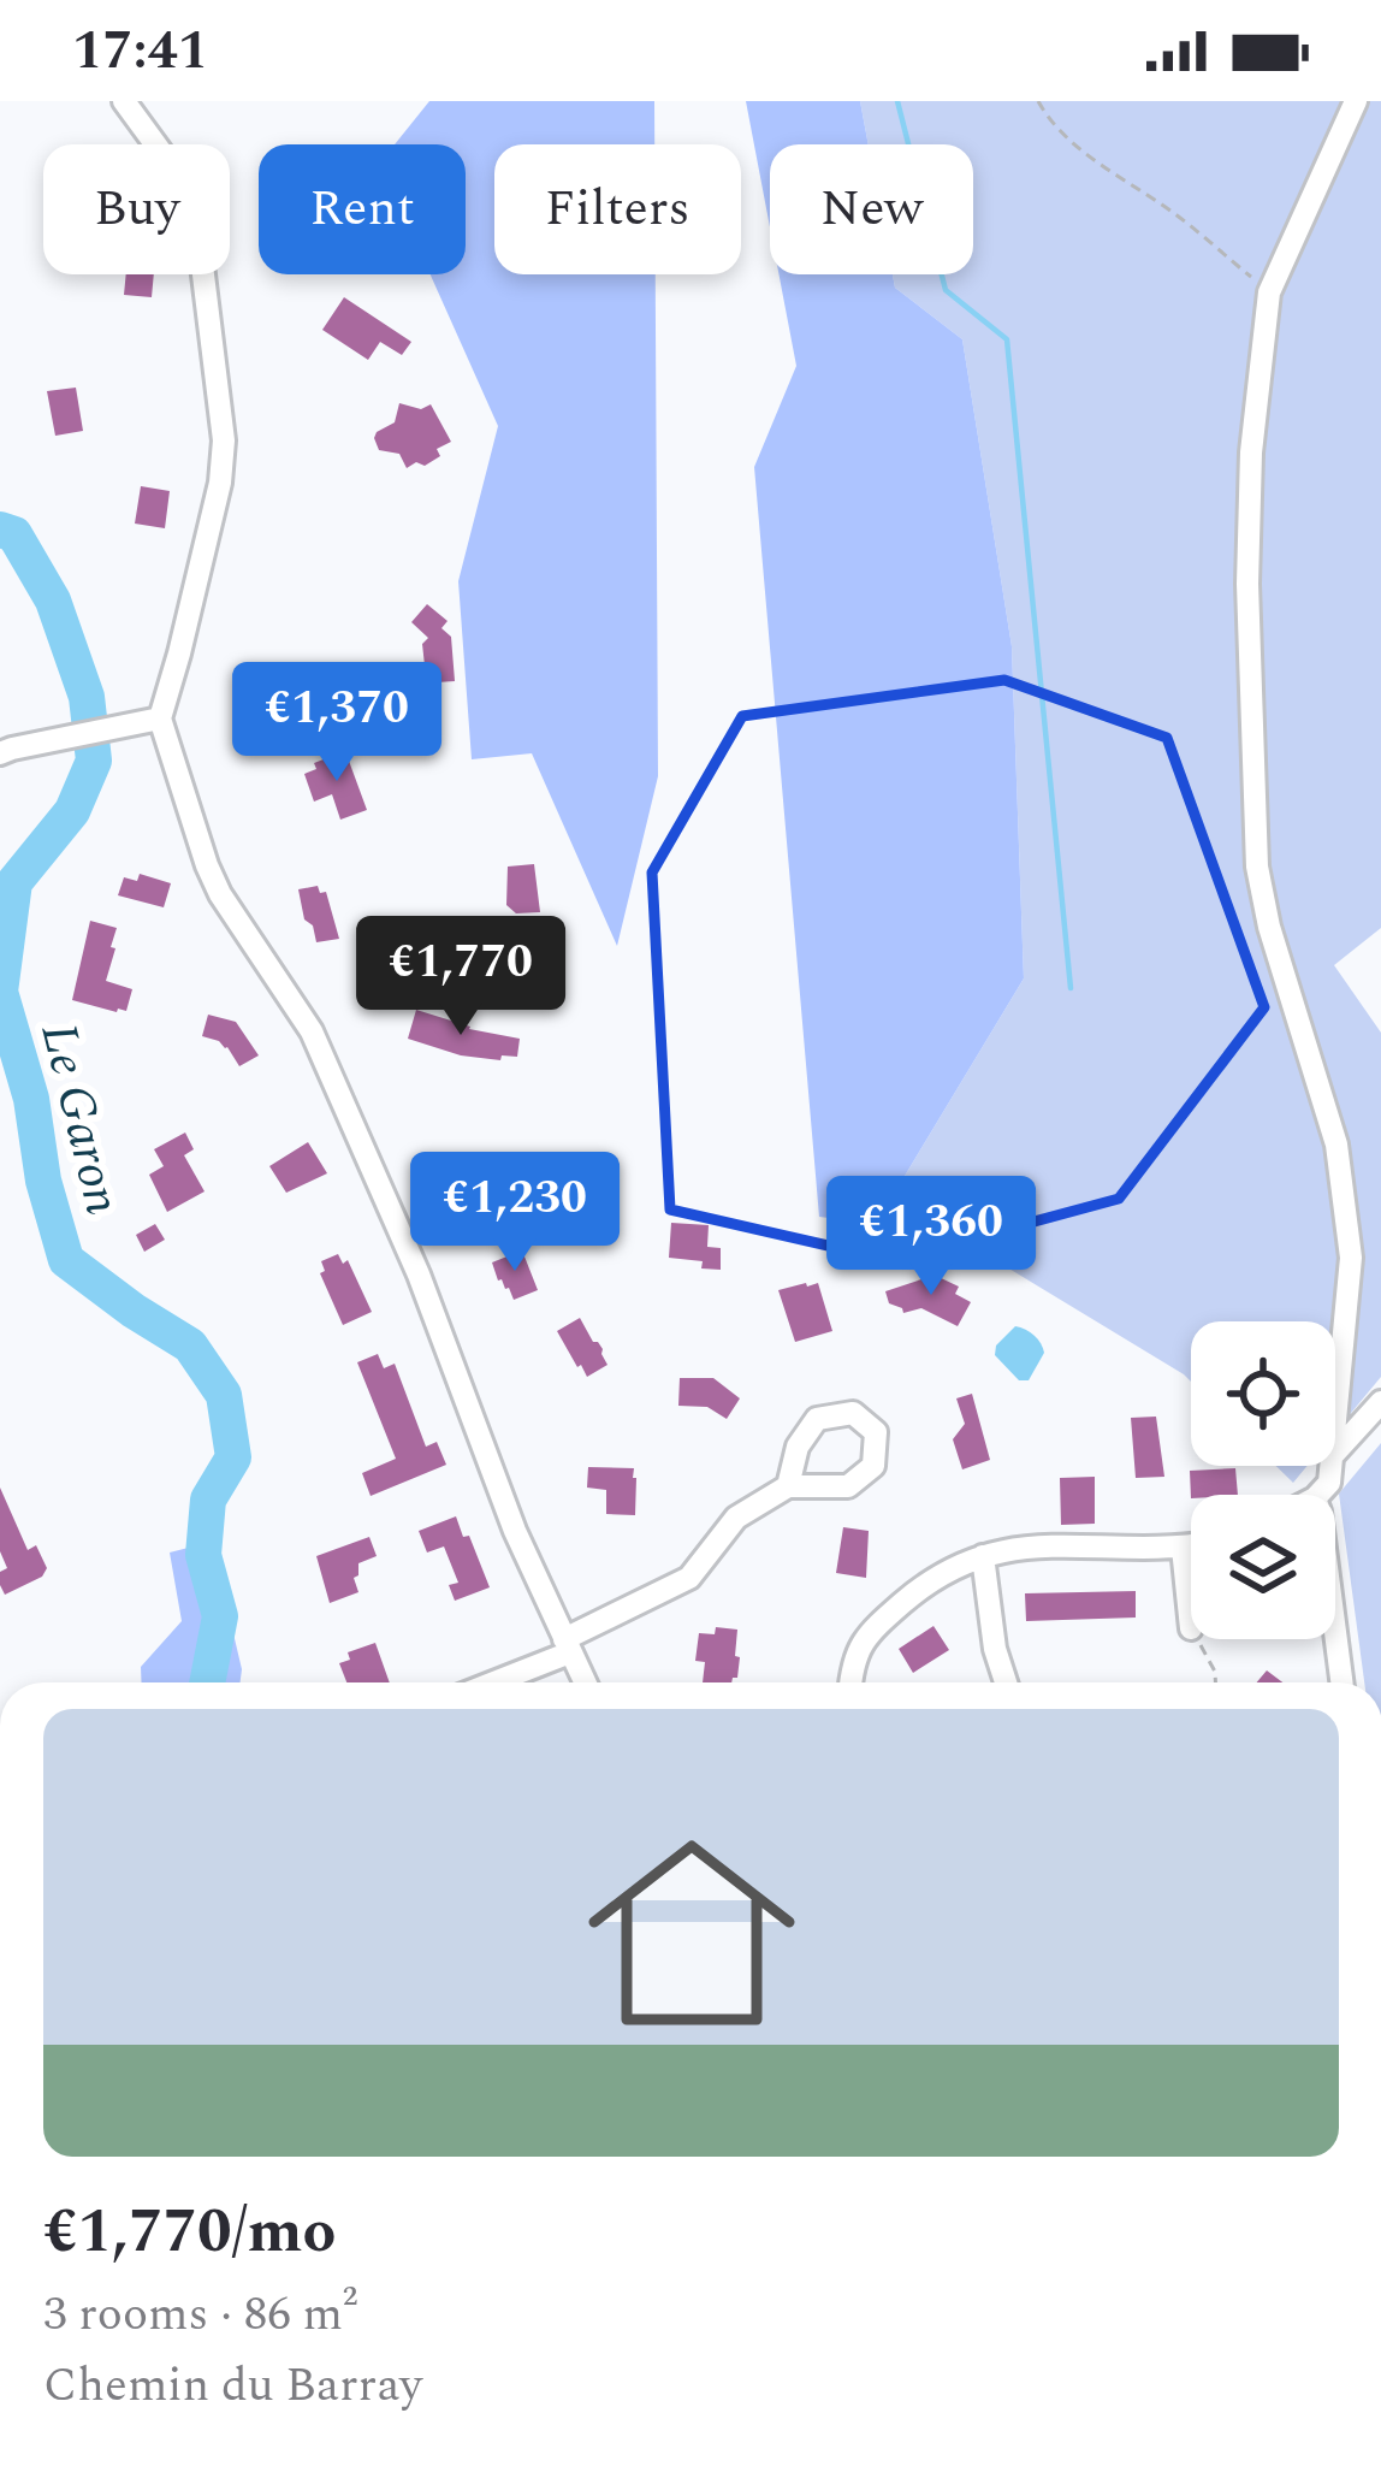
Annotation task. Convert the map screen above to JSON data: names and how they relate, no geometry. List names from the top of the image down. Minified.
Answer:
{"water":["Le Garon"],"page":{"status":"17:41","chip":["Buy","Rent","Filters","New"],"price":["€1,370","€1,770","€1,230","€1,360"],"list":[{"name":"€1,770/mo","note":"3 rooms · 86 m² · Chemin du Barray"}]}}
